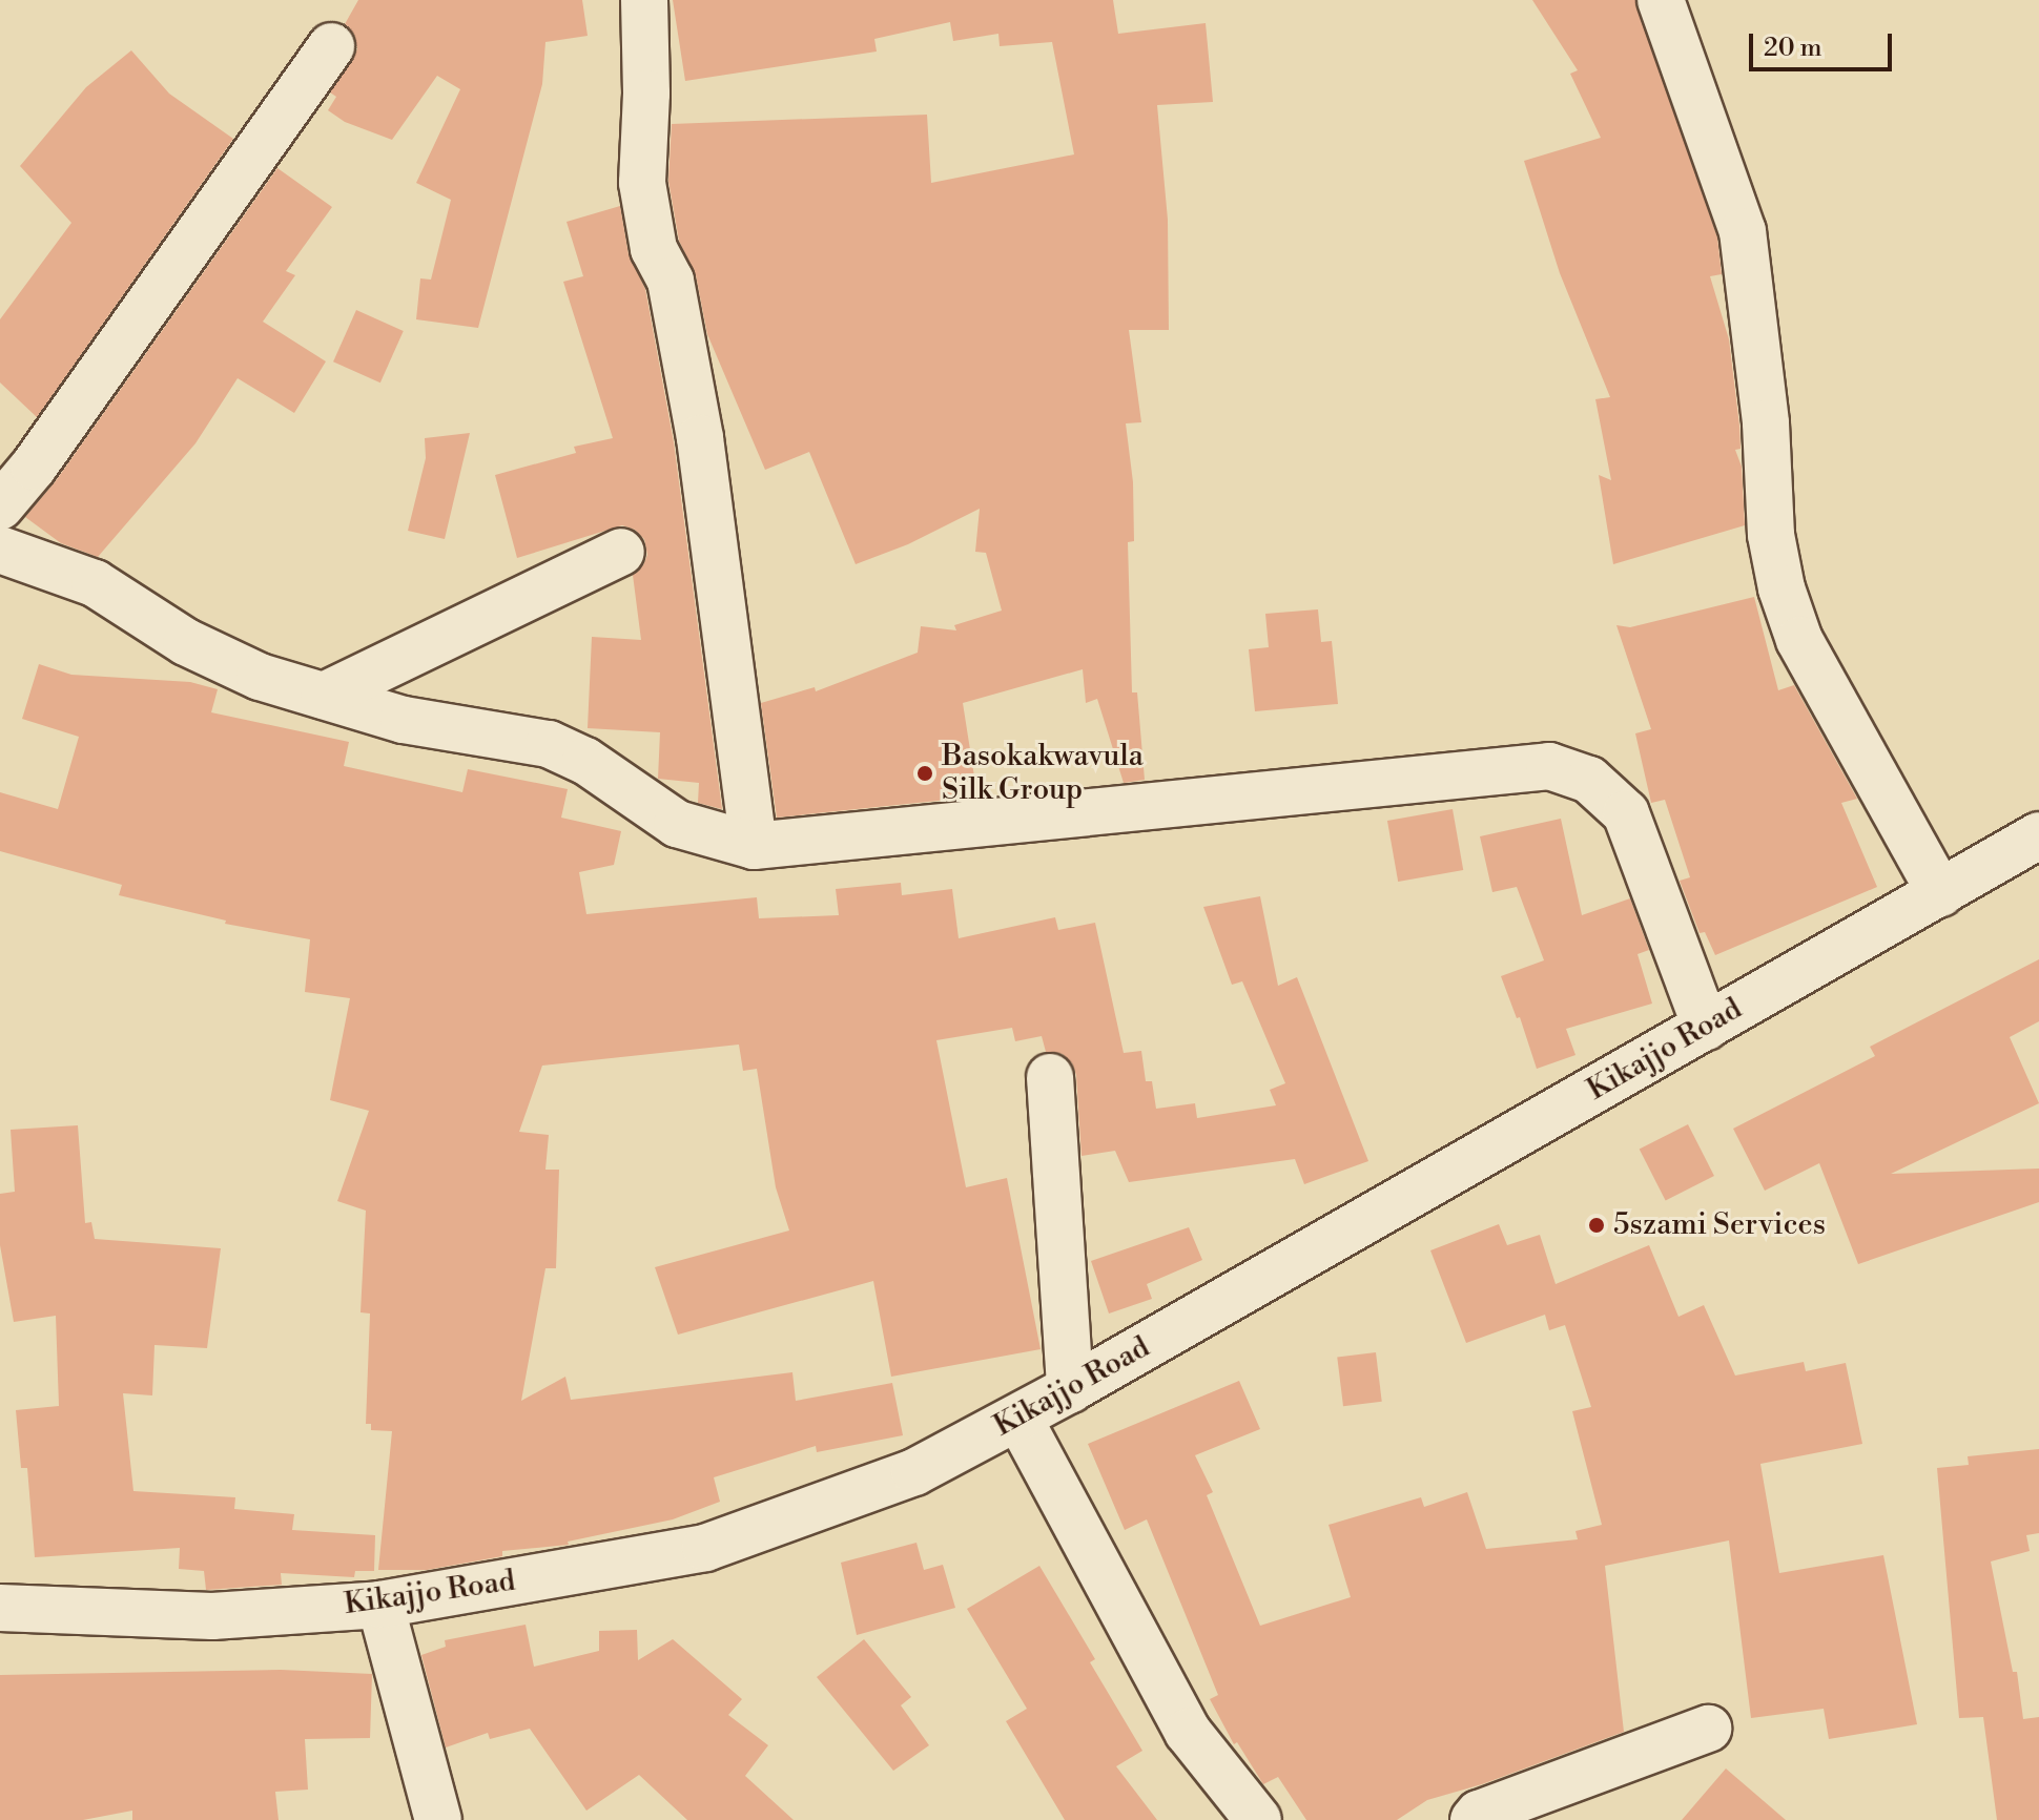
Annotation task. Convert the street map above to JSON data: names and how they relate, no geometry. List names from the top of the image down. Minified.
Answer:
{"streets":{"street":["Kikajjo Road"]},"places":["Basokakwavula Silk Group","5szami Services"],"scale_bar":"20 m"}
